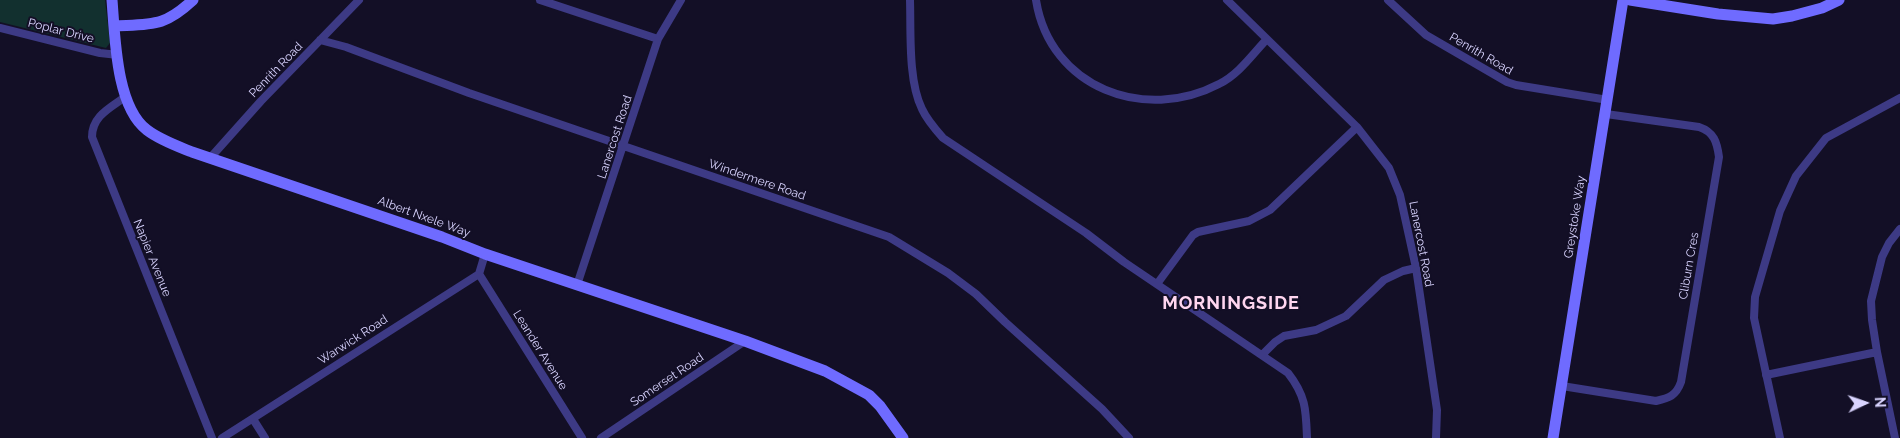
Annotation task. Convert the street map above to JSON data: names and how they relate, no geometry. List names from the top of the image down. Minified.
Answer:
{"streets":{"main road":["Albert Nxele Way","Greystoke Way"],"street":["Poplar Drive","Penrith Road","Lanercost Road","Windermere Road","Napier Avenue","Cliburn Cres","Warwick Road","Leander Avenue","Somerset Road"]},"crossings":[["Poplar Drive","Albert Nxele Way"],["Penrith Road","Windermere Road"],["Penrith Road","Albert Nxele Way"],["Penrith Road","Greystoke Way"],["Lanercost Road","Windermere Road"],["Lanercost Road","Albert Nxele Way"],["Albert Nxele Way","Napier Avenue"],["Albert Nxele Way","Somerset Road"],["Greystoke Way","Cliburn Cres"],["Warwick Road","Leander Avenue"]],"districts":["MORNINGSIDE"],"north":"right"}
